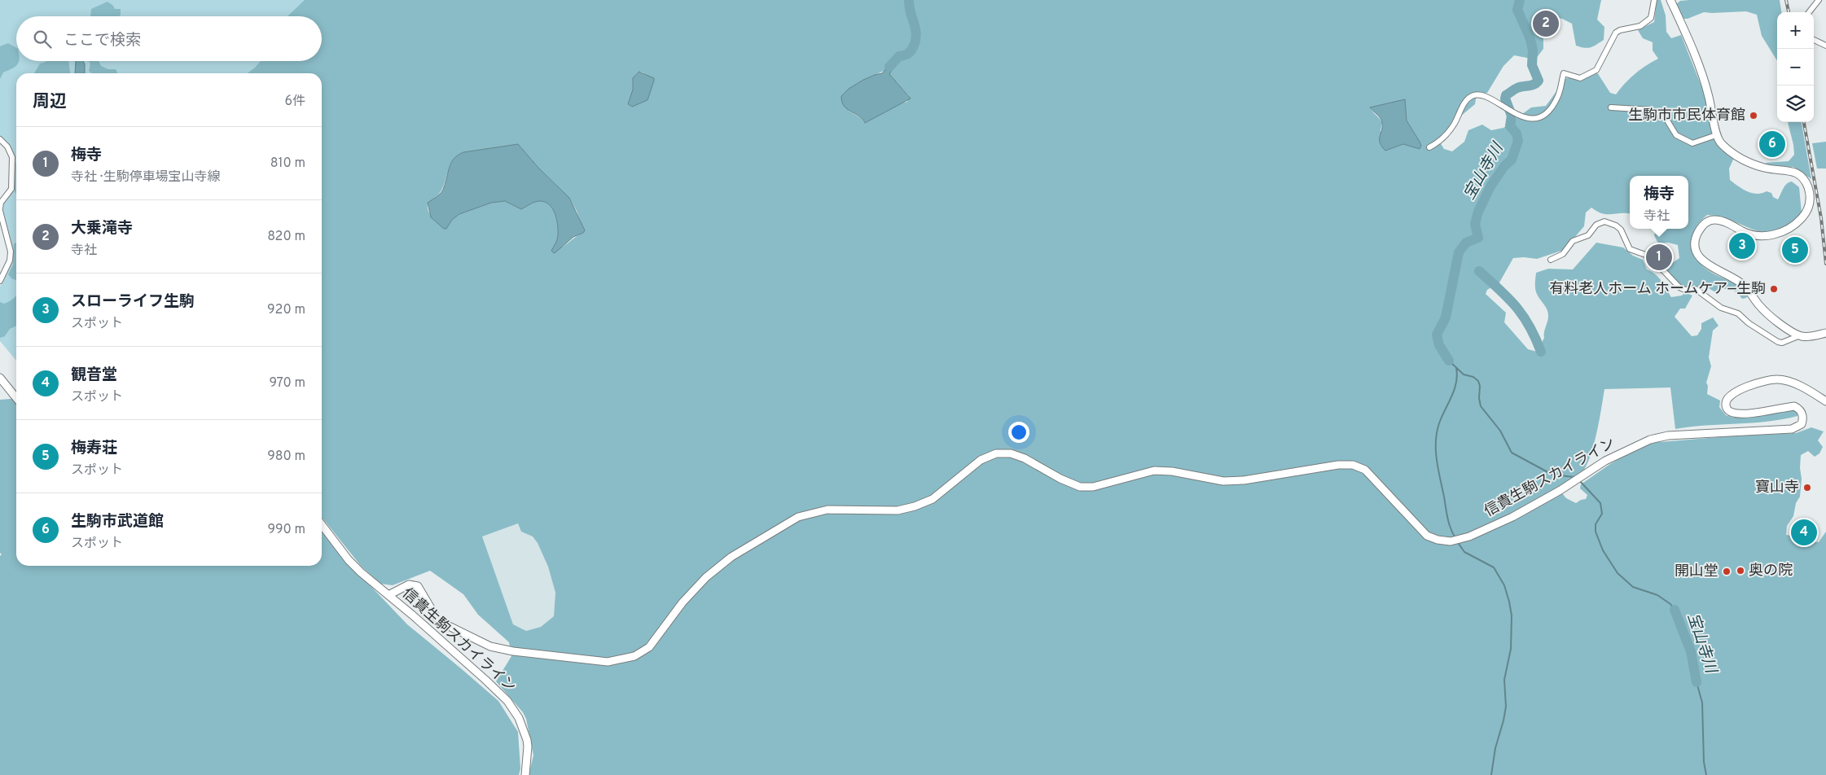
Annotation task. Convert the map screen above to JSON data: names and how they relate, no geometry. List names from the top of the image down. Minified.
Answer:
{"streets":{"street":["信貴生駒スカイライン"]},"water":["宝山寺川"],"places":["生駒市市民体育館","有料老人ホーム ホームケア―生駒","寶山寺","奥の院","開山堂"],"page":{"pins":["2","6","3","5","1","4"],"map_buttons":["+","−"],"search":"ここで検索","heading":["周辺","6件"],"list":[{"mark":"1","name":"梅寺","note":"寺社 · 生駒停車場宝山寺線","value":"810 m"},{"mark":"2","name":"大乗滝寺","note":"寺社","value":"820 m"},{"mark":"3","name":"スローライフ生駒","note":"スポット","value":"920 m"},{"mark":"4","name":"観音堂","note":"スポット","value":"970 m"},{"mark":"5","name":"梅寿荘","note":"スポット","value":"980 m"},{"mark":"6","name":"生駒市武道館","note":"スポット","value":"990 m"}],"popup":["梅寺","寺社"]}}
